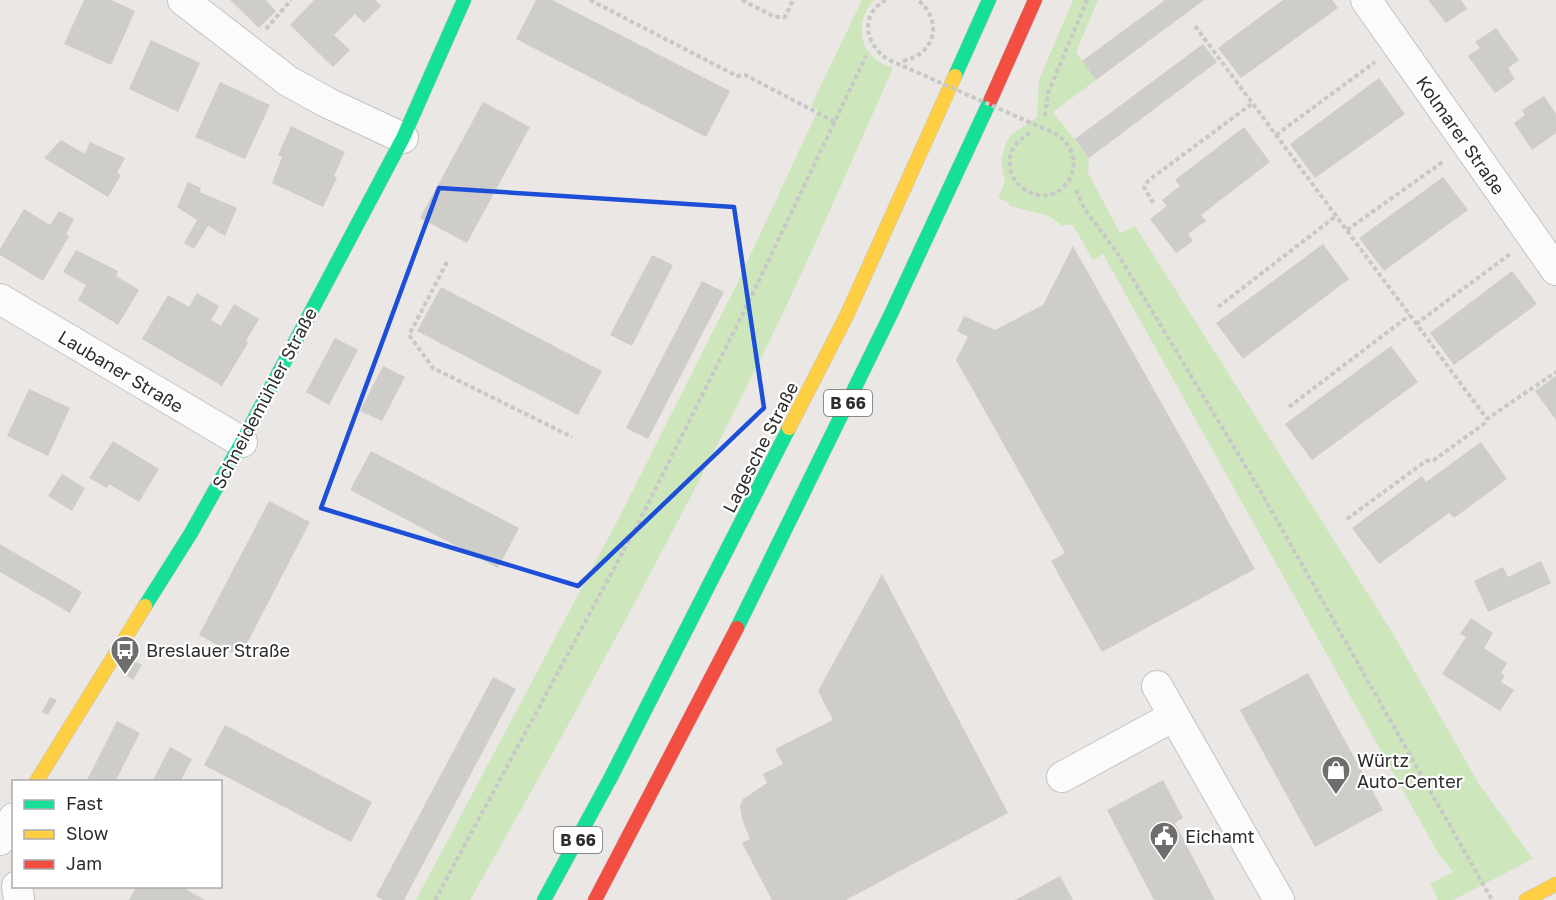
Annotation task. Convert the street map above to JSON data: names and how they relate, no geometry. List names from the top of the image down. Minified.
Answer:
{"streets":{"main road":["Schneidemühler Straße","B 66","Lagesche Straße"],"street":["Kolmarer Straße","Laubaner Straße"]},"crossings":[["Laubaner Straße","Schneidemühler Straße"]],"places":{"bus stop":["Breslauer Straße"],"shop":["Würtz Auto-Center"],"public building":["Eichamt"]},"legend":["Fast","Slow","Jam"]}
